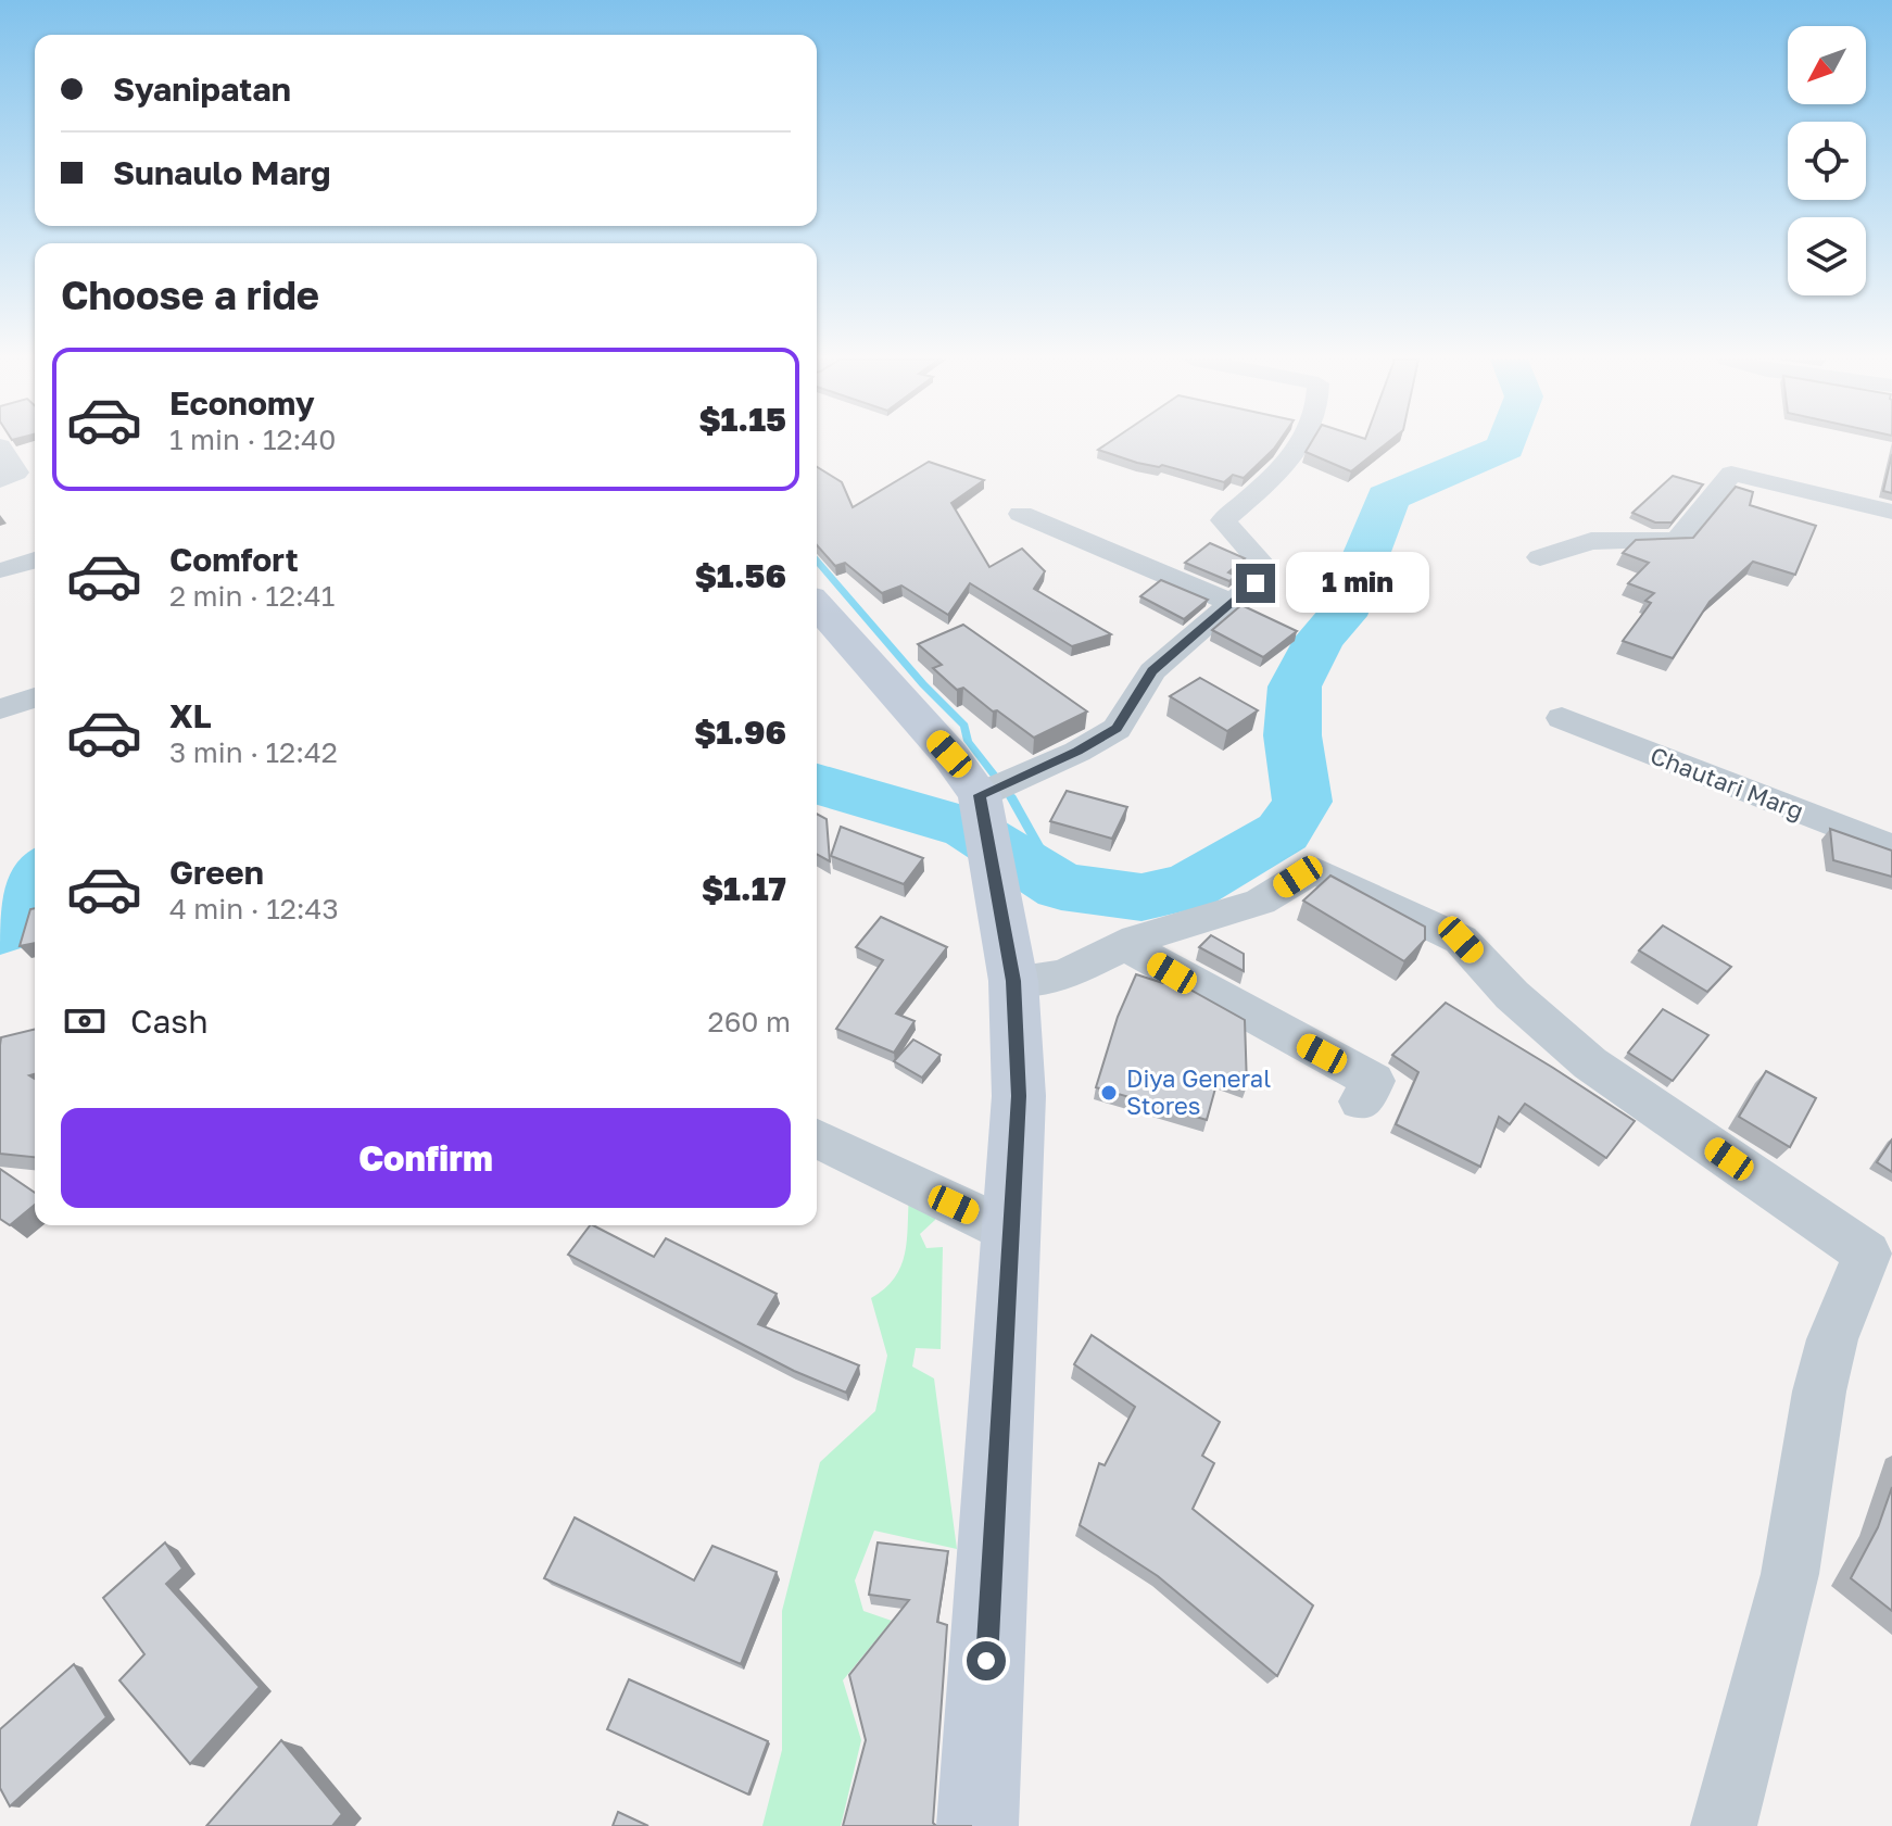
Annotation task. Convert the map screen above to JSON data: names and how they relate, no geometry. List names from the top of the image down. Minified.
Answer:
{"streets":{"street":["Chautari Marg"]},"places":["Diya General Stores"],"north":"bottom left","page":{"banner":["Syanipatan","Sunaulo Marg"],"heading":"Choose a ride","list":[{"name":"Economy","note":"1 min · 12:40","value":"$1.15"},{"name":"Comfort","note":"2 min · 12:41","value":"$1.56"},{"name":"XL","note":"3 min · 12:42","value":"$1.96"},{"name":"Green","note":"4 min · 12:43","value":"$1.17"}],"bubble":"1 min","pay":["Cash","260 m"],"buttons":"Confirm"}}
